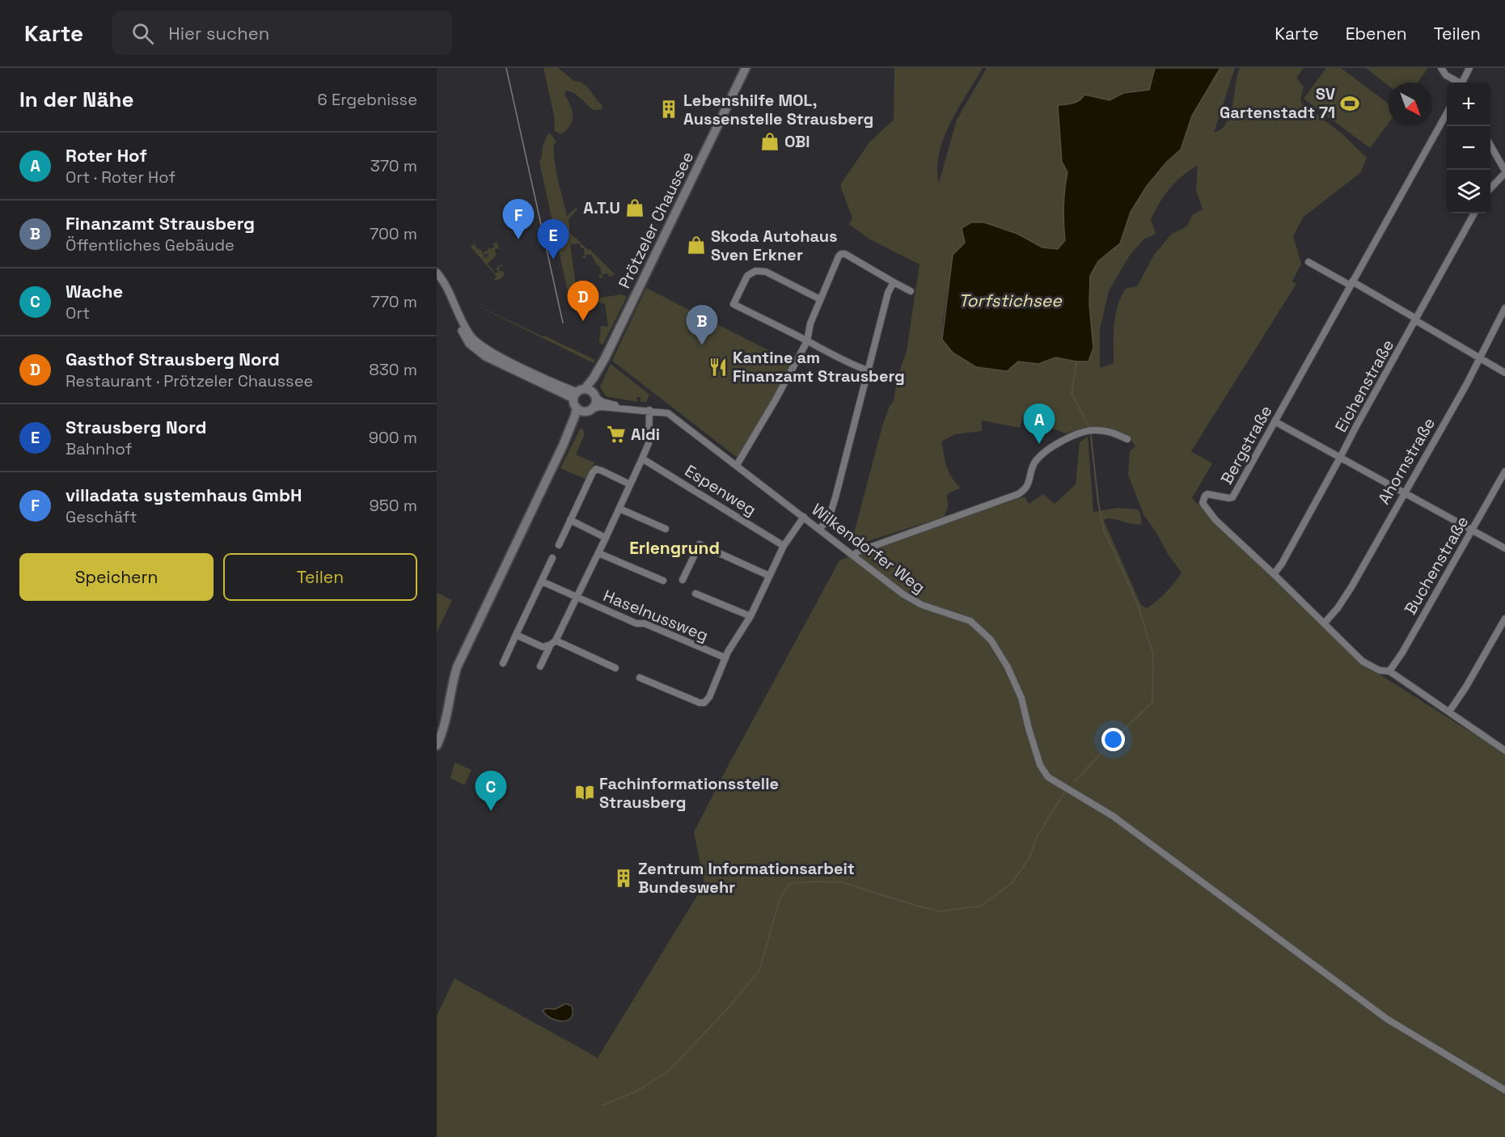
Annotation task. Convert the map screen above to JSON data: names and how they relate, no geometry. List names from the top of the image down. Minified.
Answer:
{"streets":{"main road":["Prötzeler Chaussee"],"street":["Eichenstraße","Bergstraße","Ahornstraße","Espenweg","Wilkendorfer Weg","Buchenstraße","Haselnussweg"]},"crossings":[["Prötzeler Chaussee","Wilkendorfer Weg"],["Eichenstraße","Bergstraße"],["Bergstraße","Ahornstraße"],["Bergstraße","Buchenstraße"]],"districts":["Erlengrund"],"water":["Torfstichsee"],"places":{"sports":["SV Gartenstadt 71"],"building":["Lebenshilfe MOL, Aussenstelle Strausberg","Zentrum Informationsarbeit Bundeswehr"],"shop":["OBI","A.T.U","Skoda Autohaus Sven Erkner"],"restaurant":["Kantine am Finanzamt Strausberg"],"supermarket":["Aldi"],"library":["Fachinformationsstelle Strausberg"]},"north":"bottom right","page":{"header":"Karte","search":"Hier suchen","nav":["Karte","Ebenen","Teilen"],"heading":["In der Nähe","6 Ergebnisse"],"map_buttons":["+","−"],"list":[{"mark":"A","name":"Roter Hof","note":"Ort · Roter Hof","value":"370 m"},{"mark":"B","name":"Finanzamt Strausberg","note":"Öffentliches Gebäude","value":"700 m"},{"mark":"C","name":"Wache","note":"Ort","value":"770 m"},{"mark":"D","name":"Gasthof Strausberg Nord","note":"Restaurant · Prötzeler Chaussee","value":"830 m"},{"mark":"E","name":"Strausberg Nord","note":"Bahnhof","value":"900 m"},{"mark":"F","name":"villadata systemhaus GmbH","note":"Geschäft","value":"950 m"}],"pins":["F","E","D","B","A","C"],"buttons":["Speichern","Teilen"]}}
